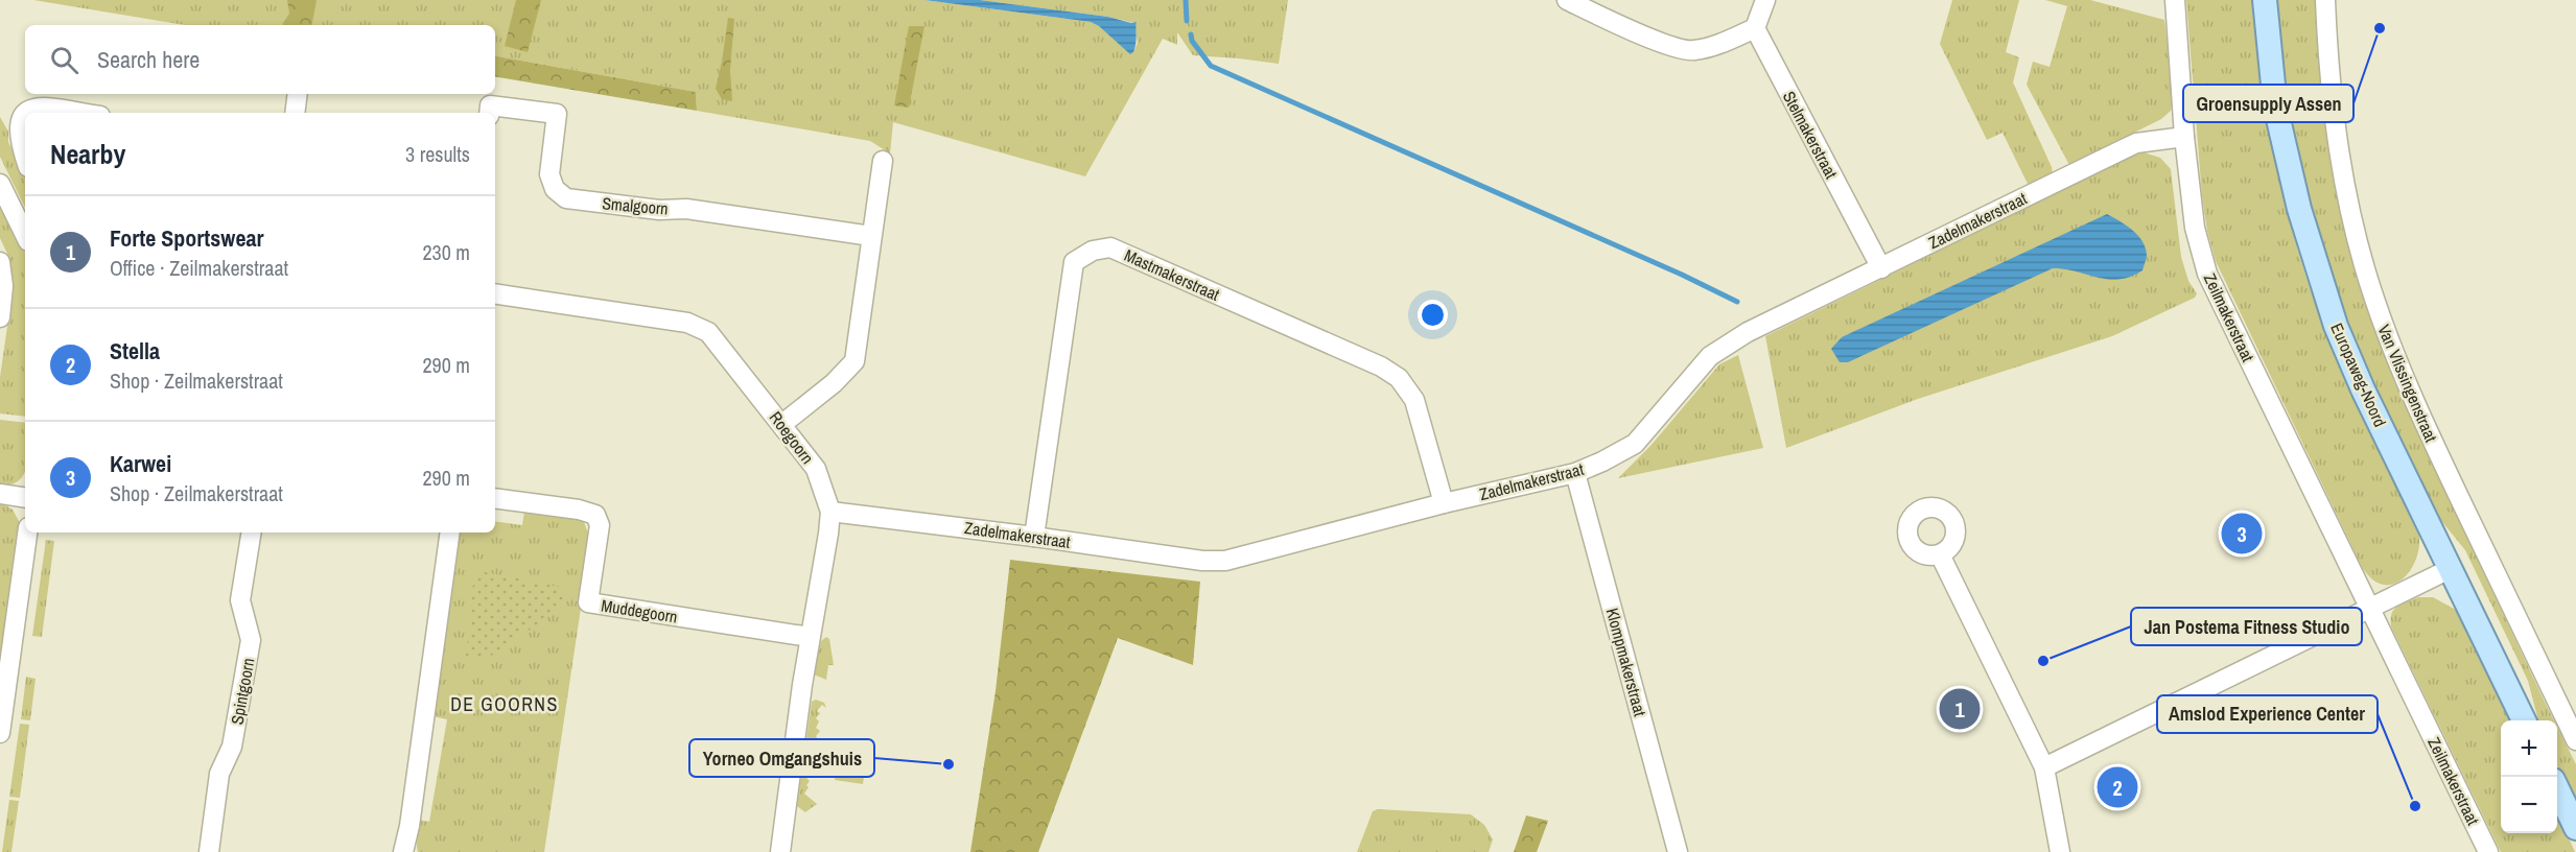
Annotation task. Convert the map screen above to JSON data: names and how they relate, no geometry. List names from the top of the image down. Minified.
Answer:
{"streets":{"main road":["Europaweg-Noord"],"street":["Stelmakerstraat","Smalgoorn","Zadelmakerstraat","Mastmakerstraat","Zeilmakerstraat","Van Vlissingenstraat","Roegoorn","Muddegoorn","Klompmakerstraat","Spintgoorn"]},"crossings":[["Stelmakerstraat","Zadelmakerstraat"],["Zadelmakerstraat","Mastmakerstraat"],["Zadelmakerstraat","Zeilmakerstraat"],["Zadelmakerstraat","Roegoorn"],["Zadelmakerstraat","Klompmakerstraat"],["Roegoorn","Muddegoorn"]],"districts":["DE GOORNS"],"places":["Groensupply Assen","Jan Postema Fitness Studio","Yorneo Omgangshuis","Amslod Experience Center"],"page":{"search":"Search here","heading":["Nearby","3 results"],"list":[{"mark":"1","name":"Forte Sportswear","note":"Office · Zeilmakerstraat","value":"230 m"},{"mark":"2","name":"Stella","note":"Shop · Zeilmakerstraat","value":"290 m"},{"mark":"3","name":"Karwei","note":"Shop · Zeilmakerstraat","value":"290 m"}],"pins":["3","1","2"],"map_buttons":["+","−"]}}
